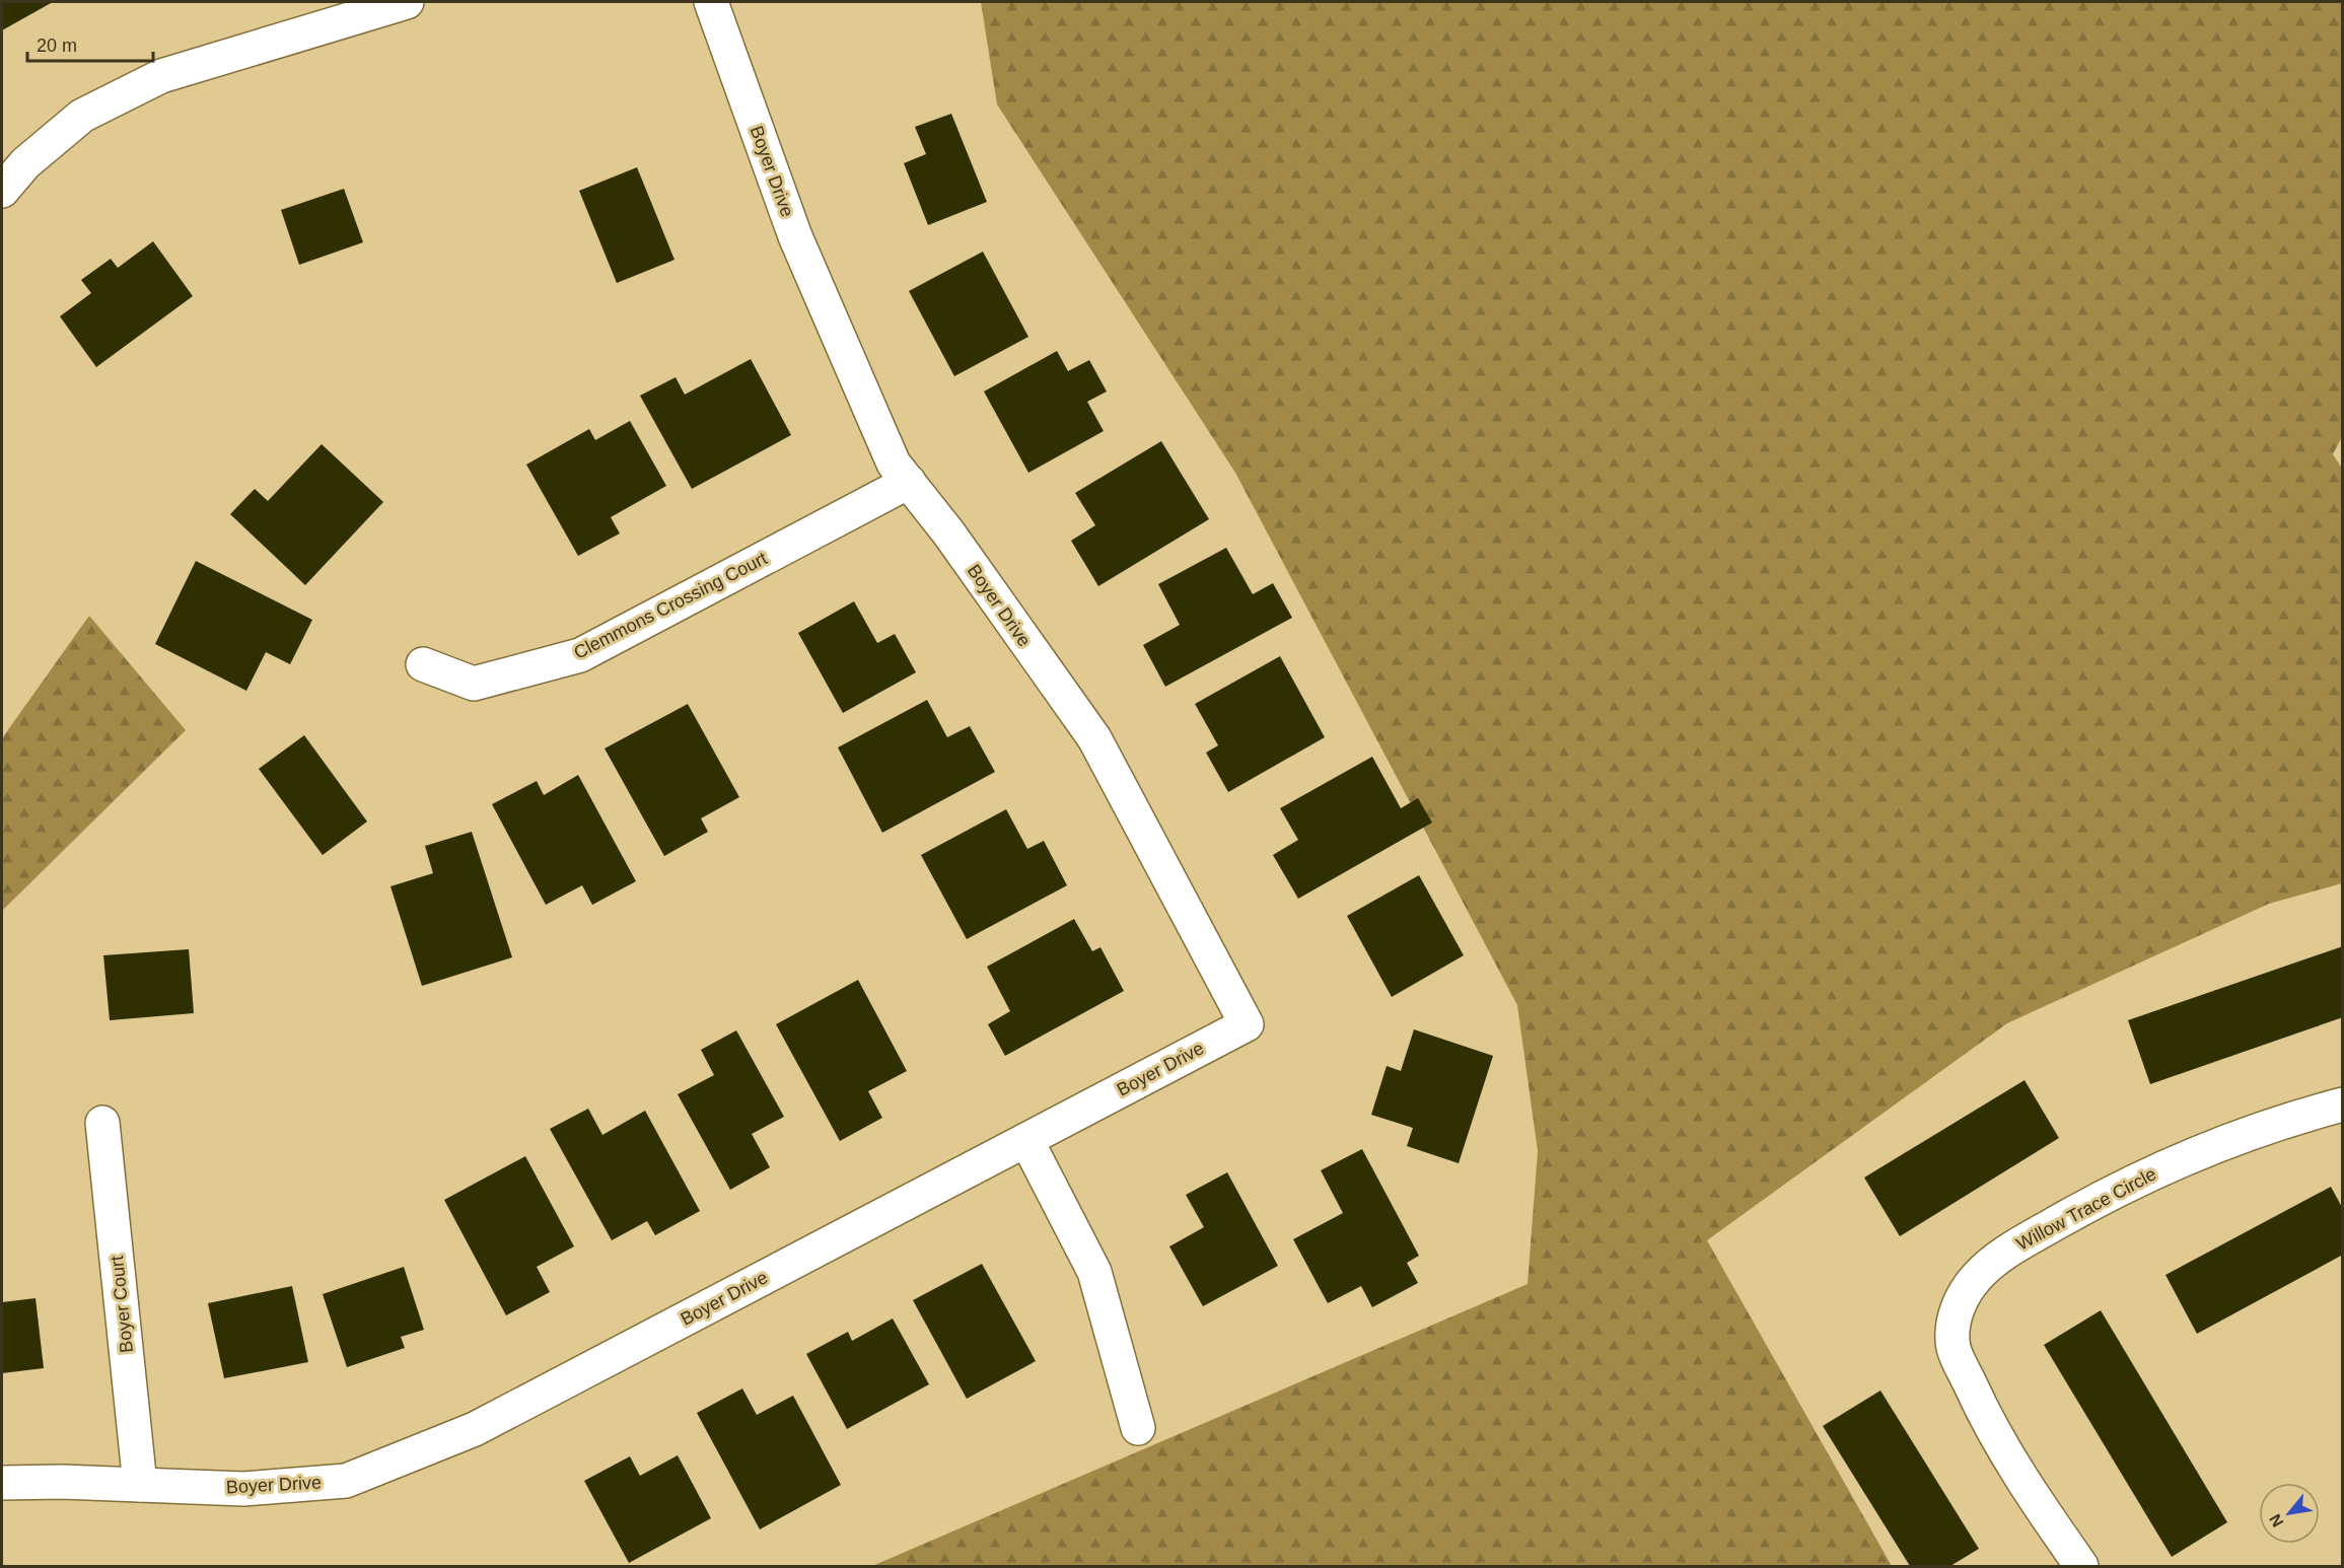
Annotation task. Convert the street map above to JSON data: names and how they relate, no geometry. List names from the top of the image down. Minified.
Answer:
{"streets":{"street":["Boyer Drive","Clemmons Crossing Court","Willow Trace Circle","Boyer Court"]},"crossings":[["Boyer Drive","Clemmons Crossing Court"],["Boyer Drive","Boyer Court"]],"scale_bar":"20 m","north":"bottom left"}
